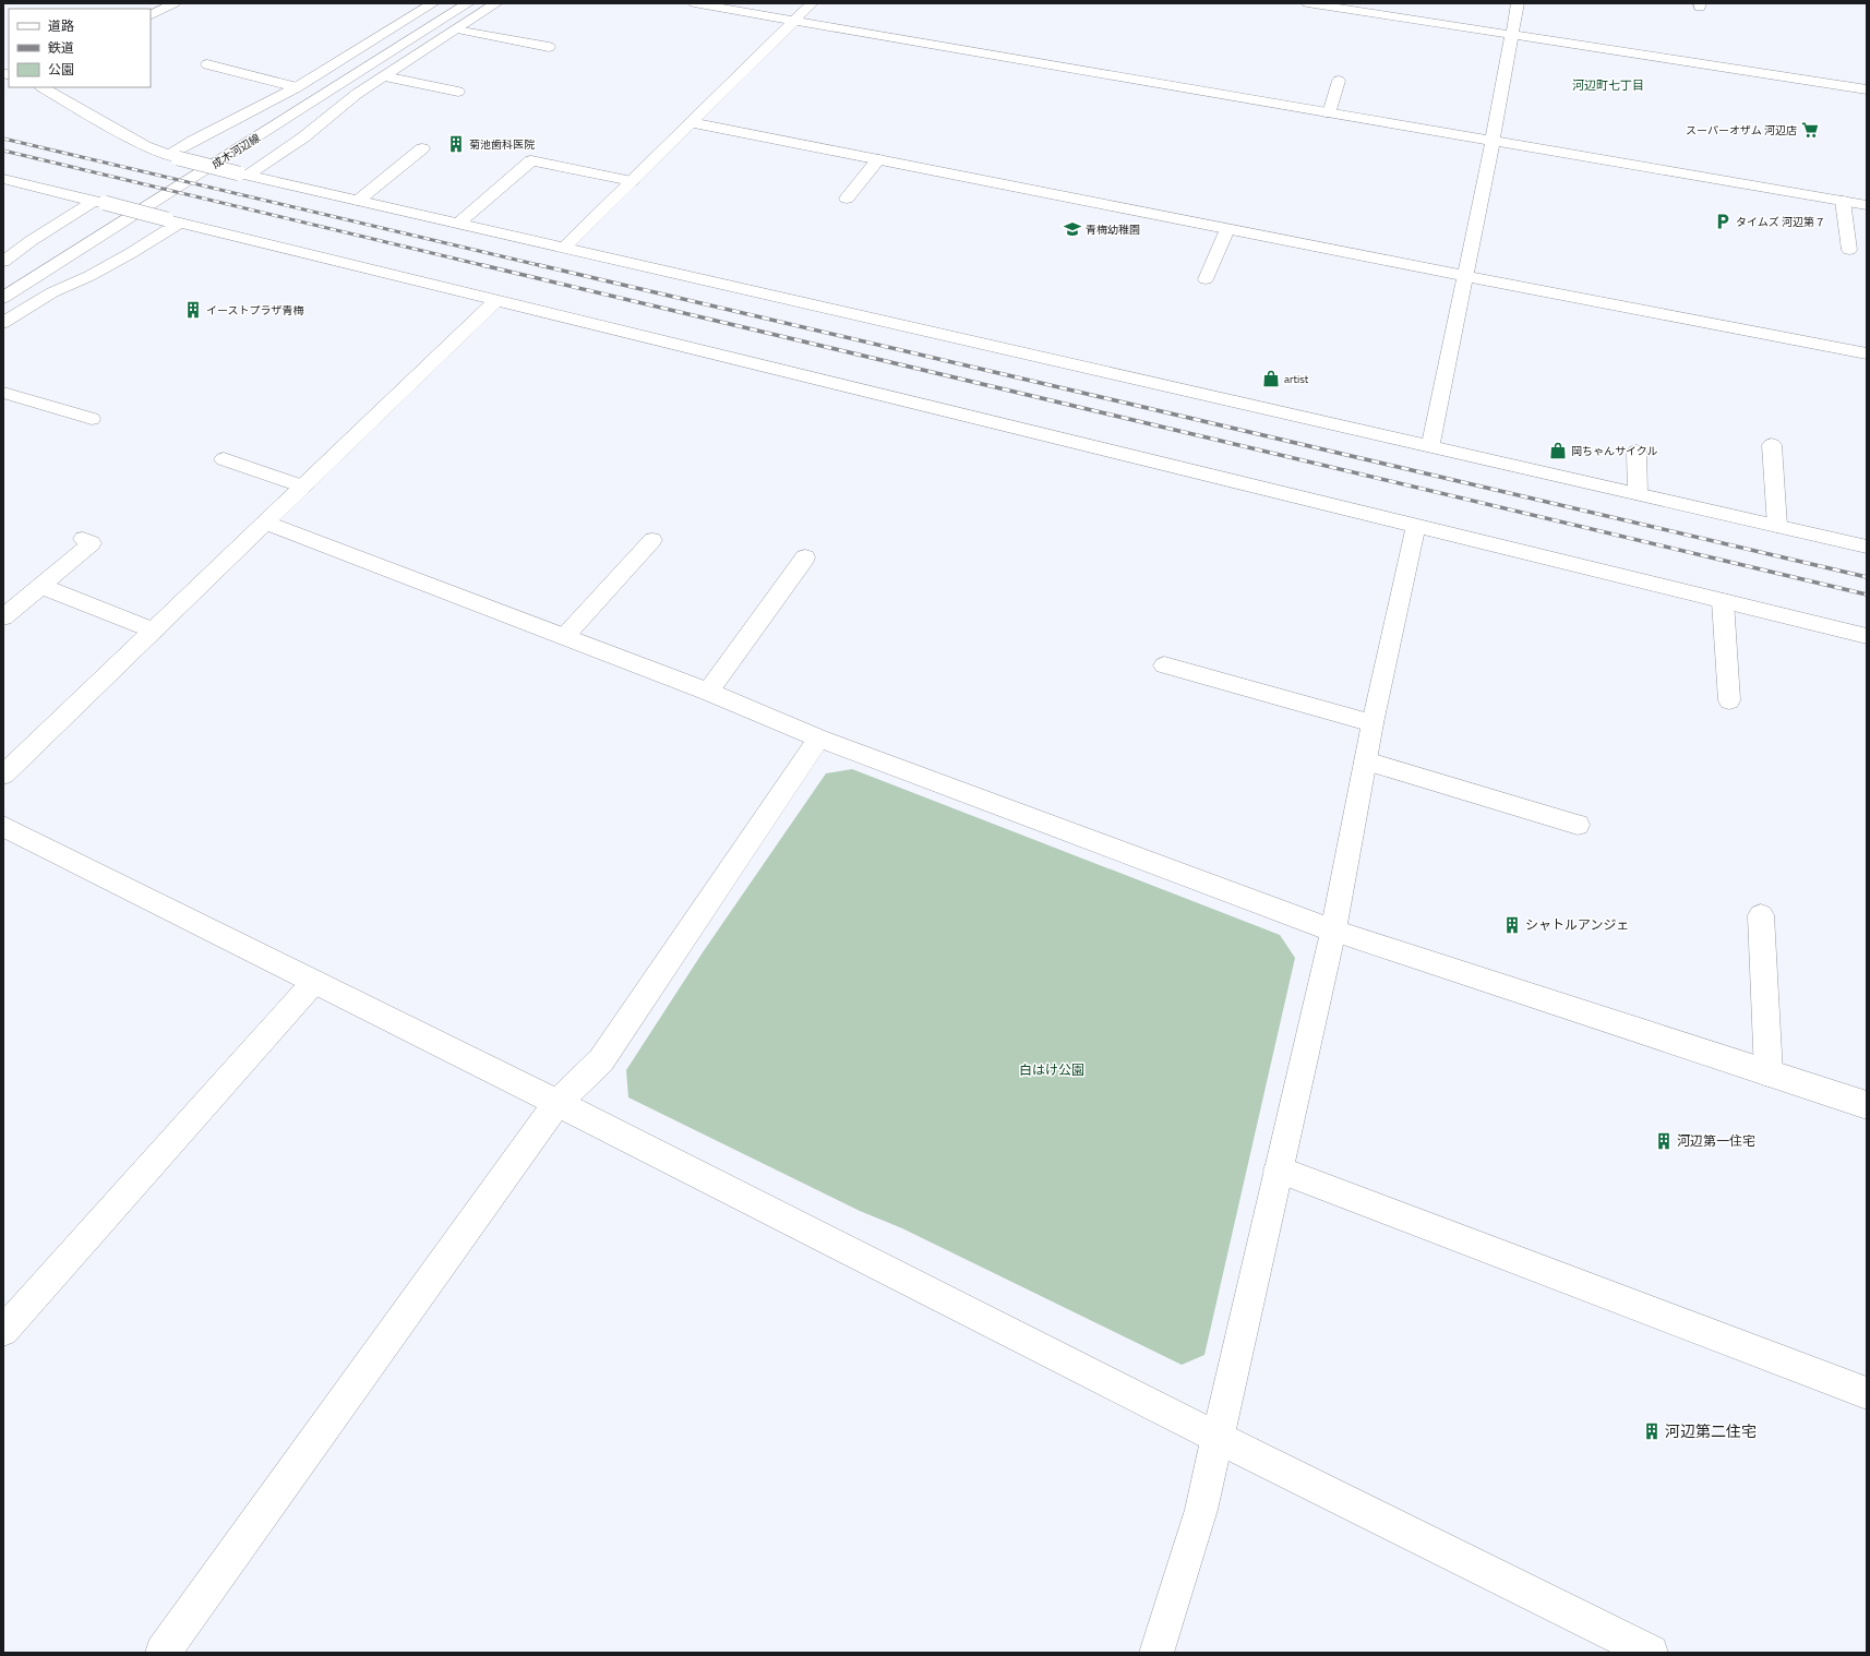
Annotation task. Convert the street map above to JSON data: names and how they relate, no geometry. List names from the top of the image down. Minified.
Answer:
{"streets":{"street":["成木河辺線"]},"districts":["河辺町七丁目"],"parks":["白はけ公園"],"places":{"supermarket":["スーパーオザム 河辺店"],"building":["菊池歯科医院","イーストプラザ青梅","シャトルアンジェ","河辺第一住宅","河辺第二住宅"],"parking":["タイムズ 河辺第７"],"school or university":["青梅幼稚園"],"shop":["artist","岡ちゃんサイクル"]},"legend":["道路","鉄道","公園"]}
